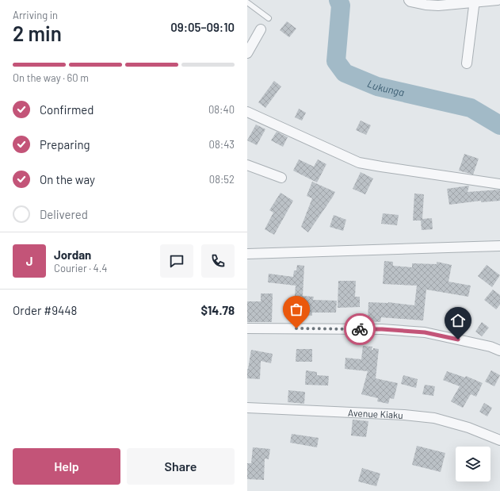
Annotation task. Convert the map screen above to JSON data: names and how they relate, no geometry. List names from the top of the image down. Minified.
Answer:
{"streets":{"street":["Avenue Kiaku"]},"water":["Lukunga"],"page":{"heading":["2 min","Arriving in","09:05–09:10"],"panel":["Jordan","Courier · 4.4","Order #9448","$14.78"],"bar":"On the way · 60 m","list":[["Confirmed","08:40"],["Preparing","08:43"],["On the way","08:52"],"Delivered"],"round":"J","buttons":["Help","Share"]}}
